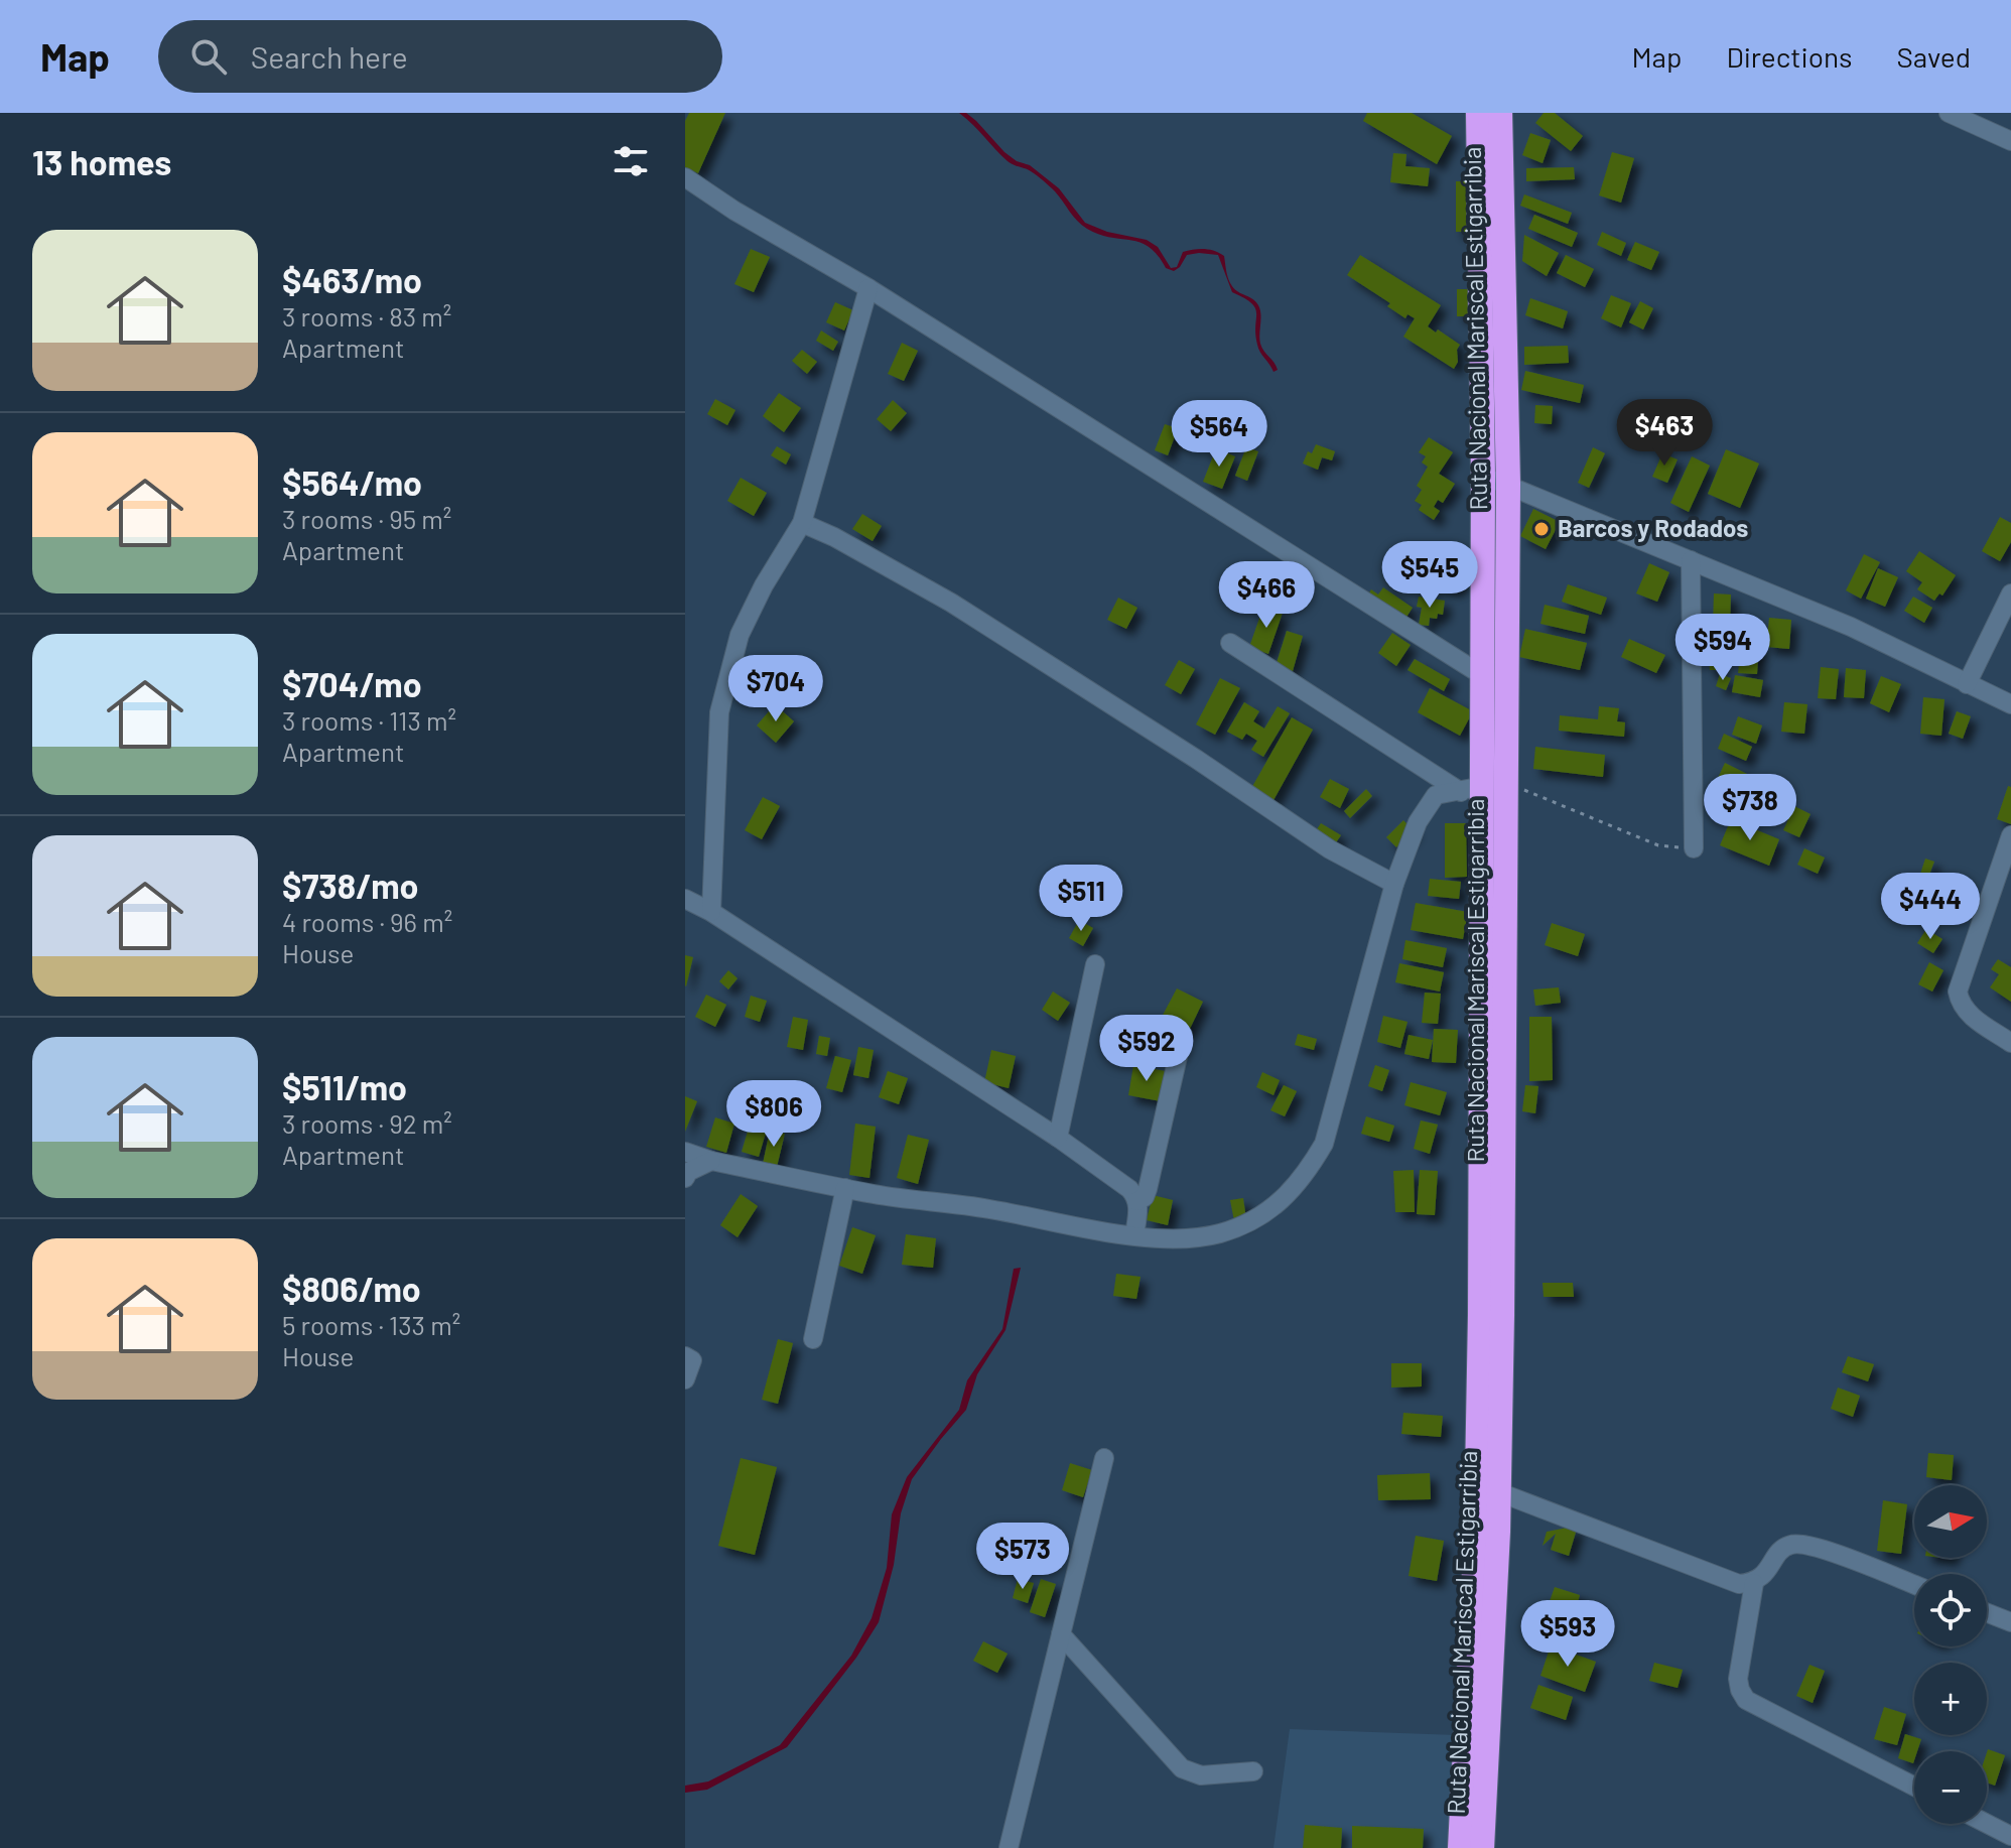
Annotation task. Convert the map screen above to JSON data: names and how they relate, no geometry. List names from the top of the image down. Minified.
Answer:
{"streets":{"highway":["Ruta Nacional Mariscal Estigarribia"]},"places":["Barcos y Rodados"],"north":"right","page":{"header":"Map","search":"Search here","nav":["Map","Directions","Saved"],"heading":"13 homes","list":[{"name":"$463/mo","note":"3 rooms · 83 m² · Apartment"},{"name":"$564/mo","note":"3 rooms · 95 m² · Apartment"},{"name":"$704/mo","note":"3 rooms · 113 m² · Apartment"},{"name":"$738/mo","note":"4 rooms · 96 m² · House"},{"name":"$511/mo","note":"3 rooms · 92 m² · Apartment"},{"name":"$806/mo","note":"5 rooms · 133 m² · House"}],"price":["$463","$564","$545","$466","$594","$704","$738","$511","$444","$592","$806","$573","$593"],"map_buttons":["+","−"]}}
